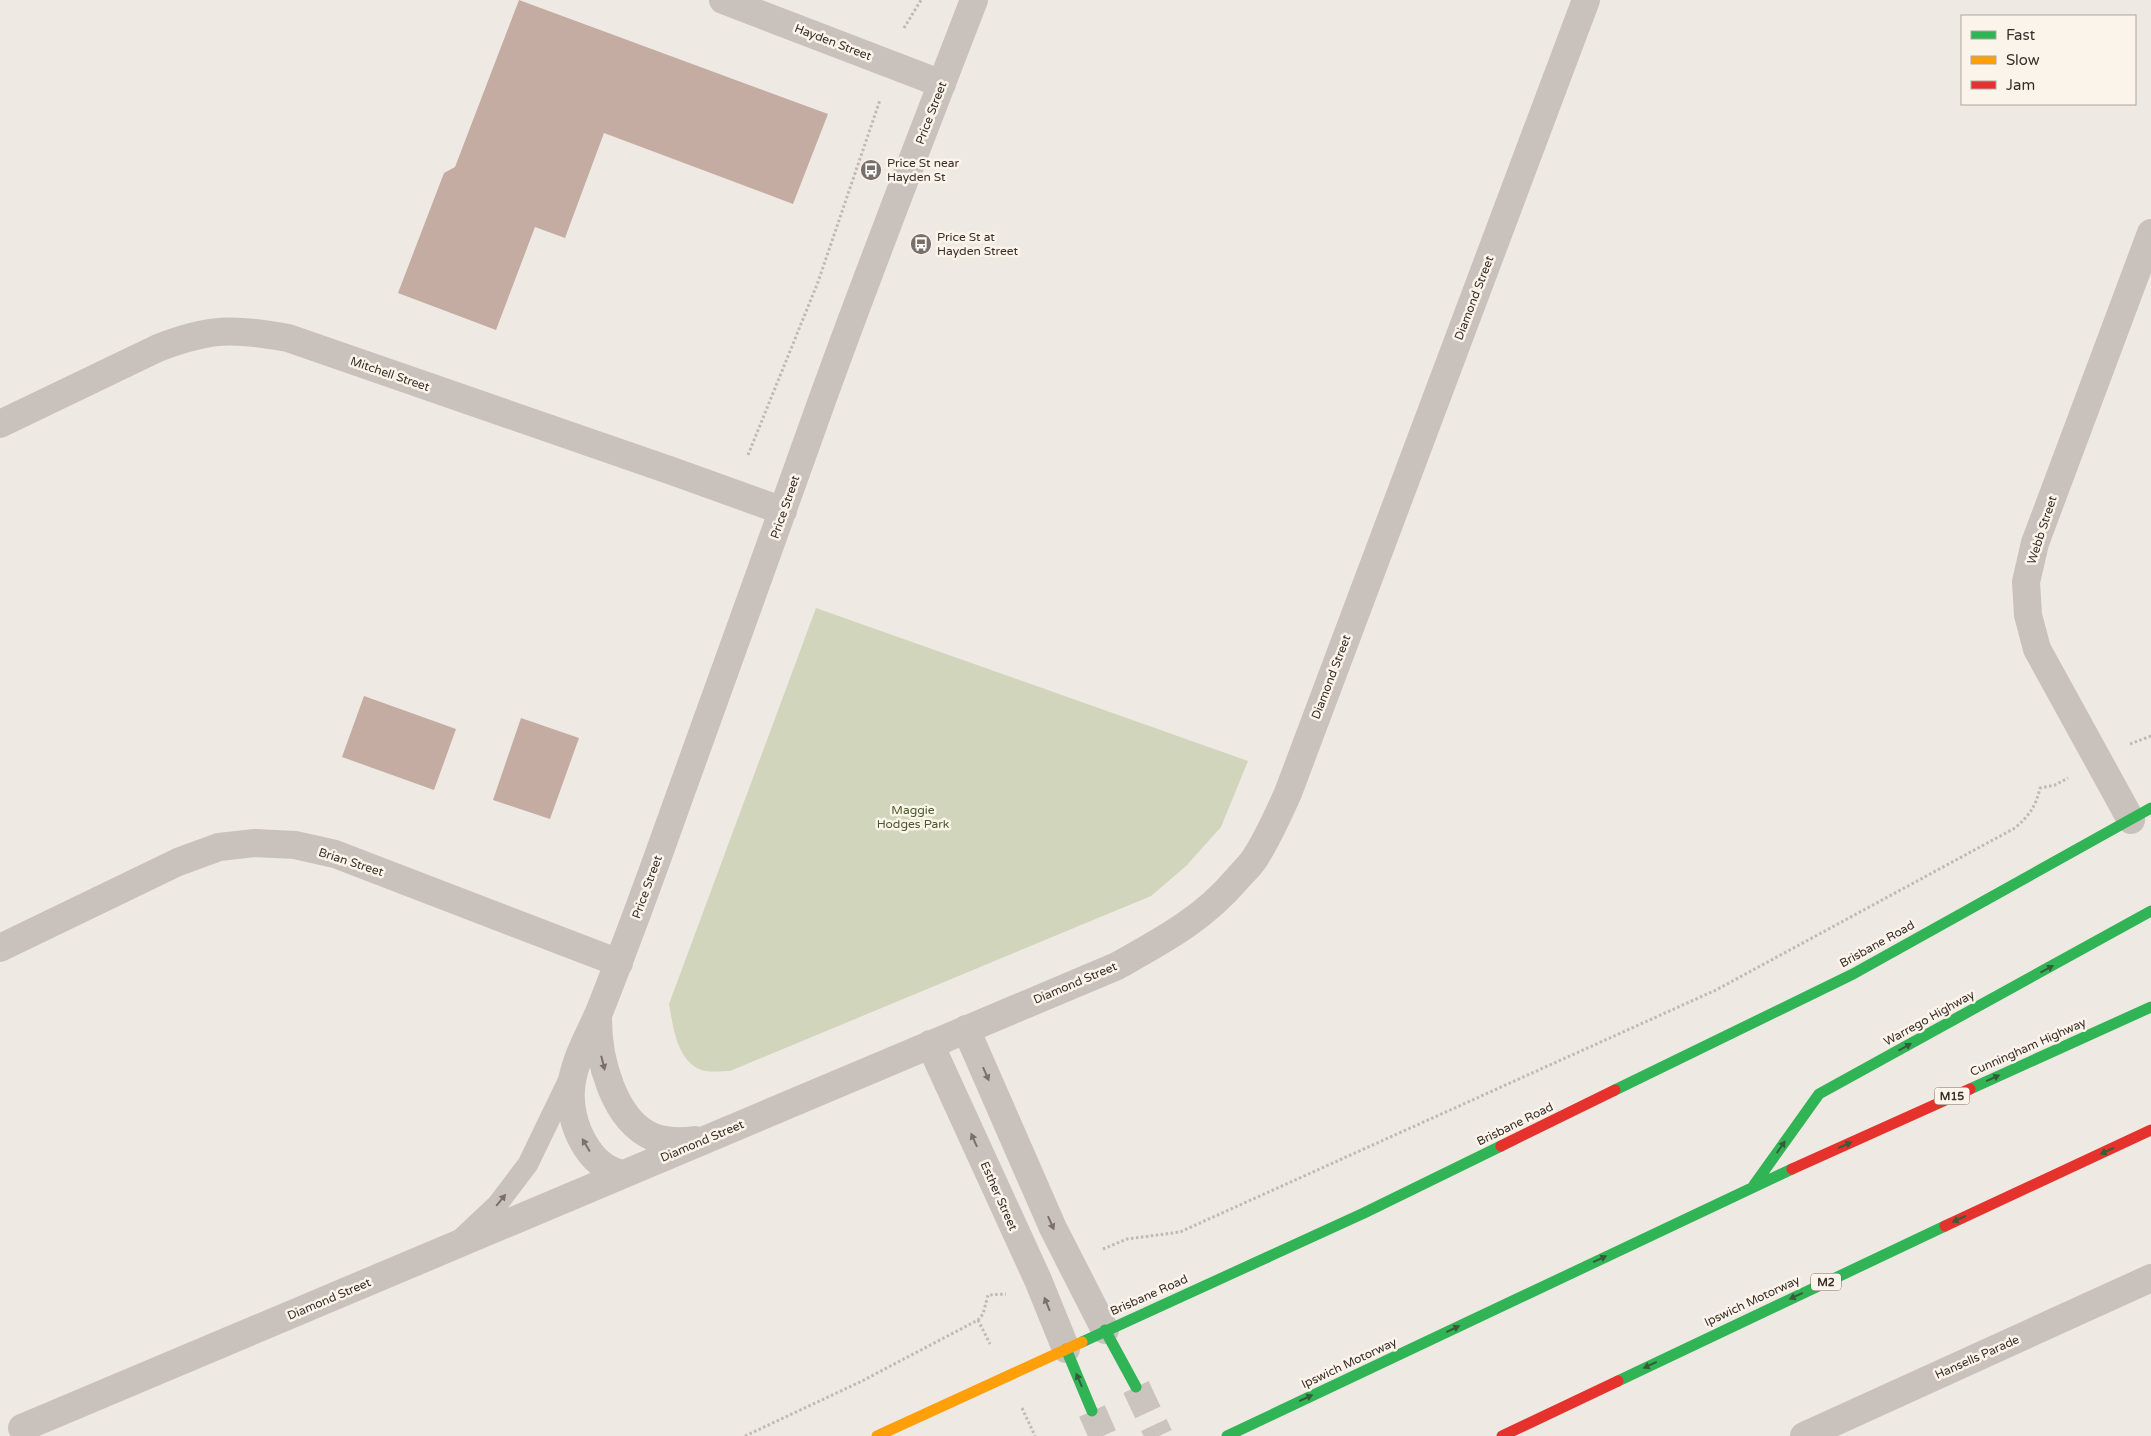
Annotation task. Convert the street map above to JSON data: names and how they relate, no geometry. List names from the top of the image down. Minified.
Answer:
{"streets":{"main road":["Brisbane Road","Warrego Highway","Cunningham Highway","M15","M2","Ipswich Motorway"],"street":["Hayden Street","Price Street","Diamond Street","Mitchell Street","Webb Street","Brian Street","Esther Street","Hansells Parade"]},"crossings":[["Hayden Street","Price Street"],["Price Street","Diamond Street"],["Price Street","Mitchell Street"],["Price Street","Brian Street"],["Diamond Street","Esther Street"],["Webb Street","Brisbane Road"],["Brisbane Road","Esther Street"],["Warrego Highway","Cunningham Highway"],["Warrego Highway","Ipswich Motorway"],["Cunningham Highway","Ipswich Motorway"]],"one_way":["Warrego Highway","Cunningham Highway"],"parks":["Maggie Hodges Park"],"places":{"bus stop":["Price St near Hayden St","Price St at Hayden Street"]},"legend":["Fast","Slow","Jam"]}
